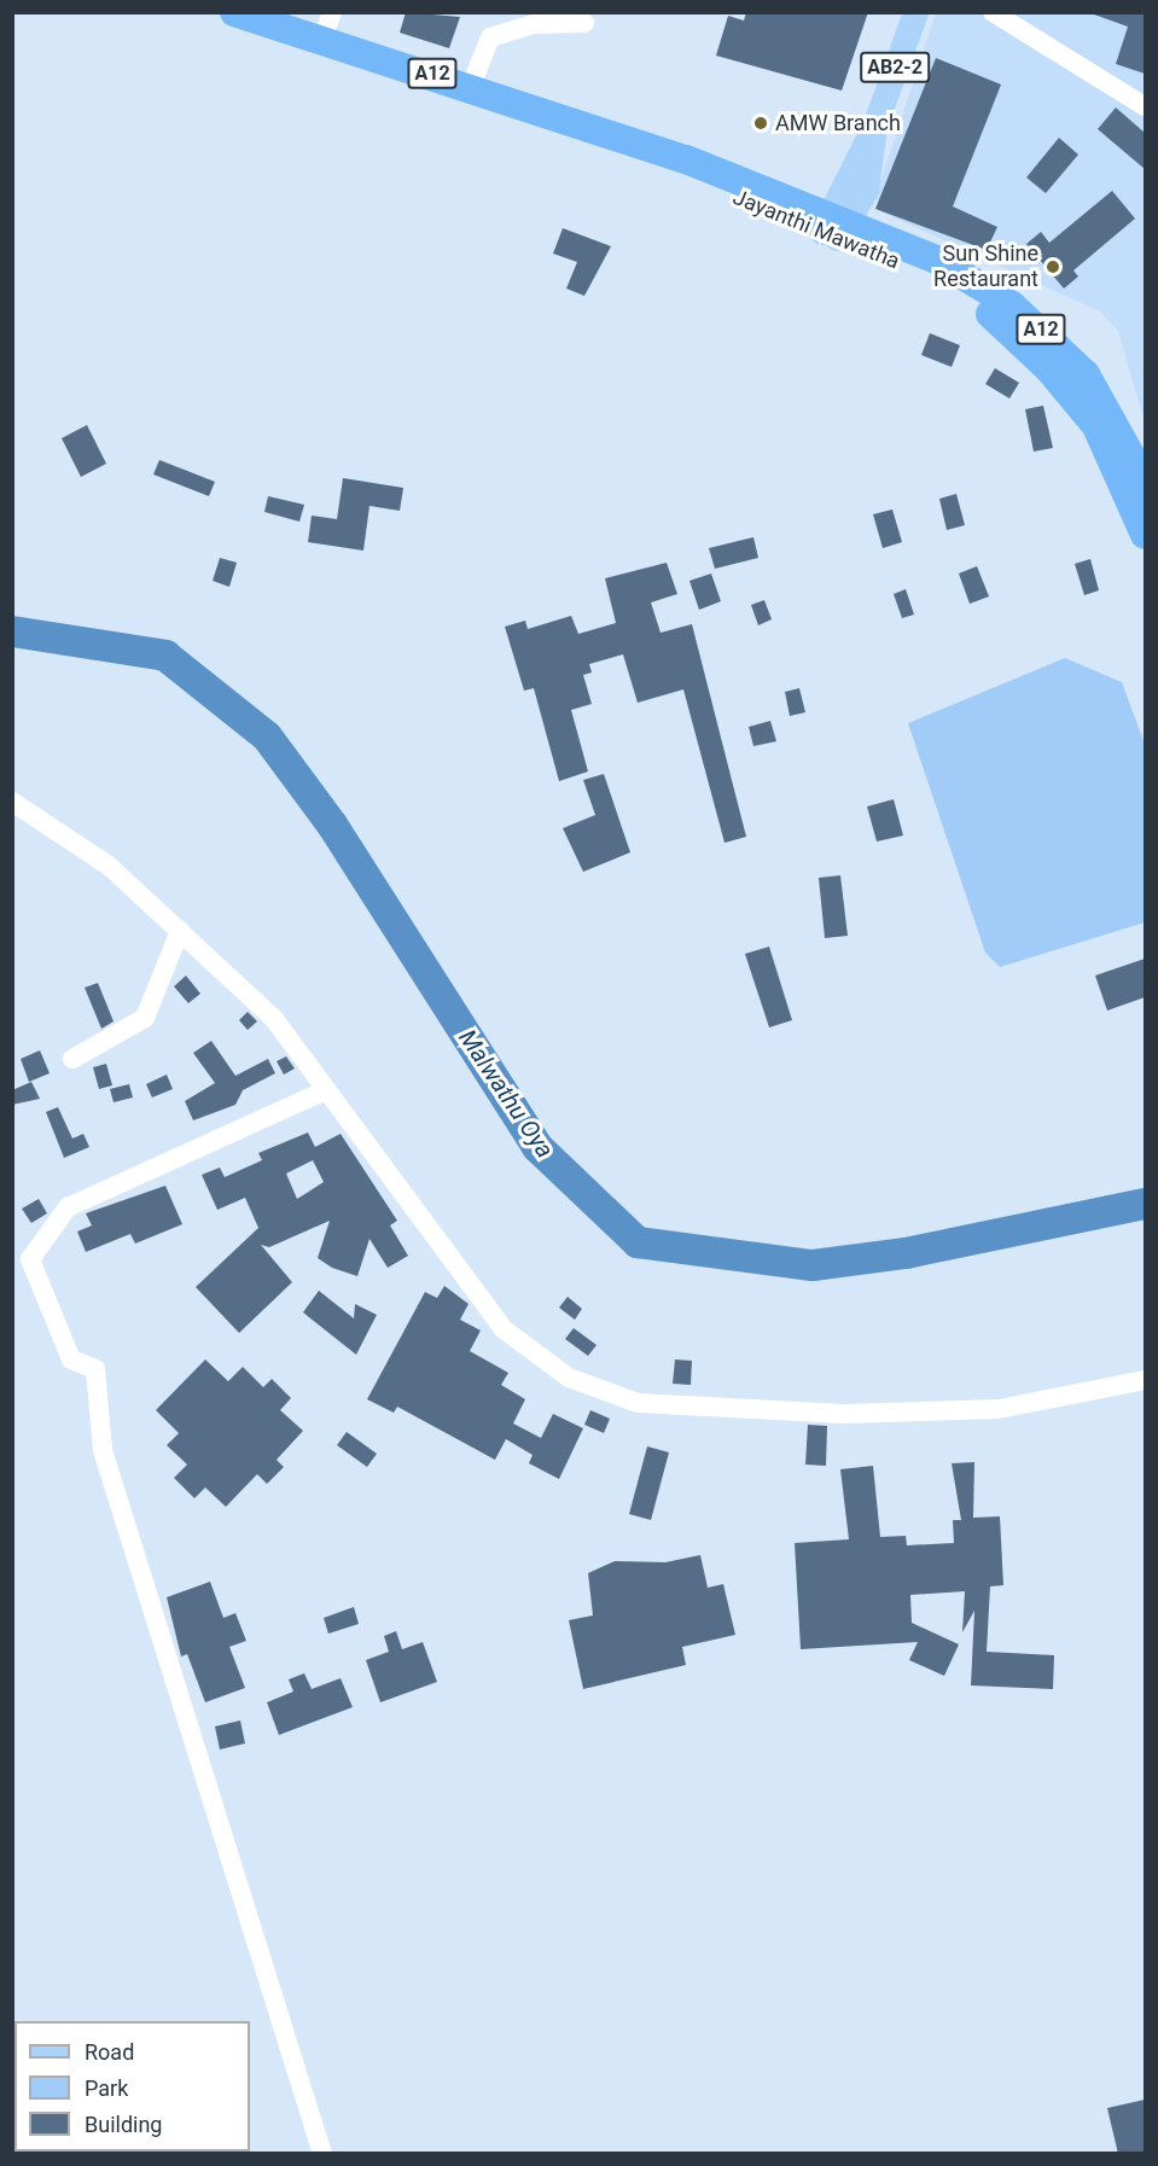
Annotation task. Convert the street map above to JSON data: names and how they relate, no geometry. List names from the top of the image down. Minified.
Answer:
{"streets":{"highway":["A12","Jayanthi Mawatha"],"main road":["AB2-2"]},"crossings":[["AB2-2","Jayanthi Mawatha"]],"water":["Malwathu Oya"],"places":["AMW Branch","Sun Shine Restaurant"],"legend":["Road","Park","Building"]}
